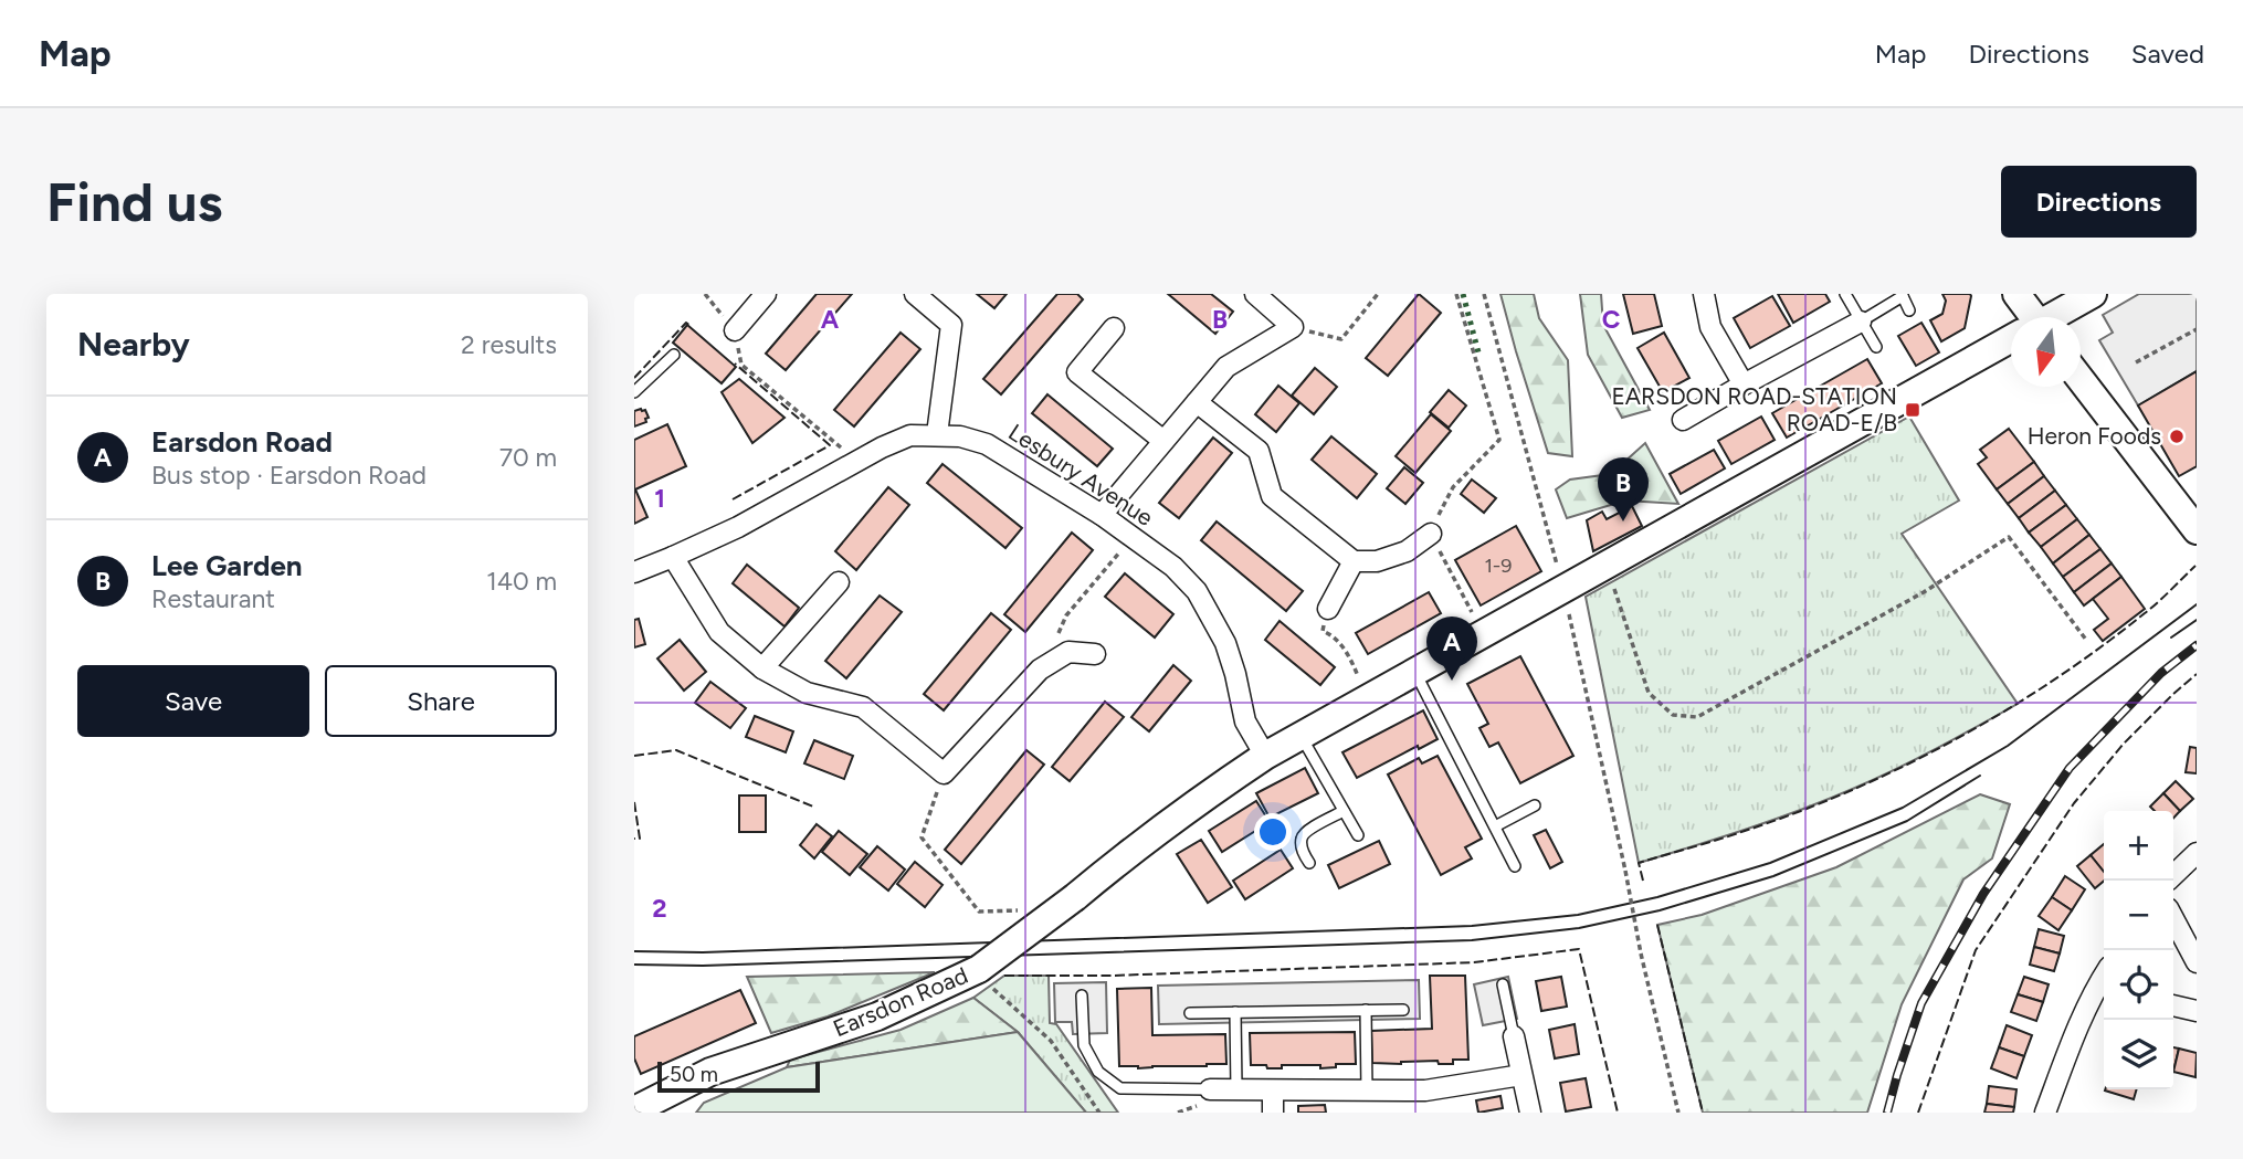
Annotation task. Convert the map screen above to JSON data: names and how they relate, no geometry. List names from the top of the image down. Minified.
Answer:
{"streets":{"street":["Lesbury Avenue","Earsdon Road"]},"crossings":[["Lesbury Avenue","Earsdon Road"]],"places":{"transit":["EARSDON ROAD-STATION ROAD-E/B"],"other":["Heron Foods"]},"house_numbers":["1-9"],"scale_bar":"50 m","north":"bottom","page":{"header":"Map","nav":["Map","Directions","Saved"],"buttons":["Directions",["Save","Share"]],"title":"Find us","heading":["Nearby","2 results"],"list":[{"mark":"A","name":"Earsdon Road","note":"Bus stop · Earsdon Road","value":"70 m"},{"mark":"B","name":"Lee Garden","note":"Restaurant","value":"140 m"}],"pins":["B","A"],"map_buttons":["+","−"],"scale":"50 m"},"grid":{"columns":["A","B","C"],"rows":["1","2"]}}
